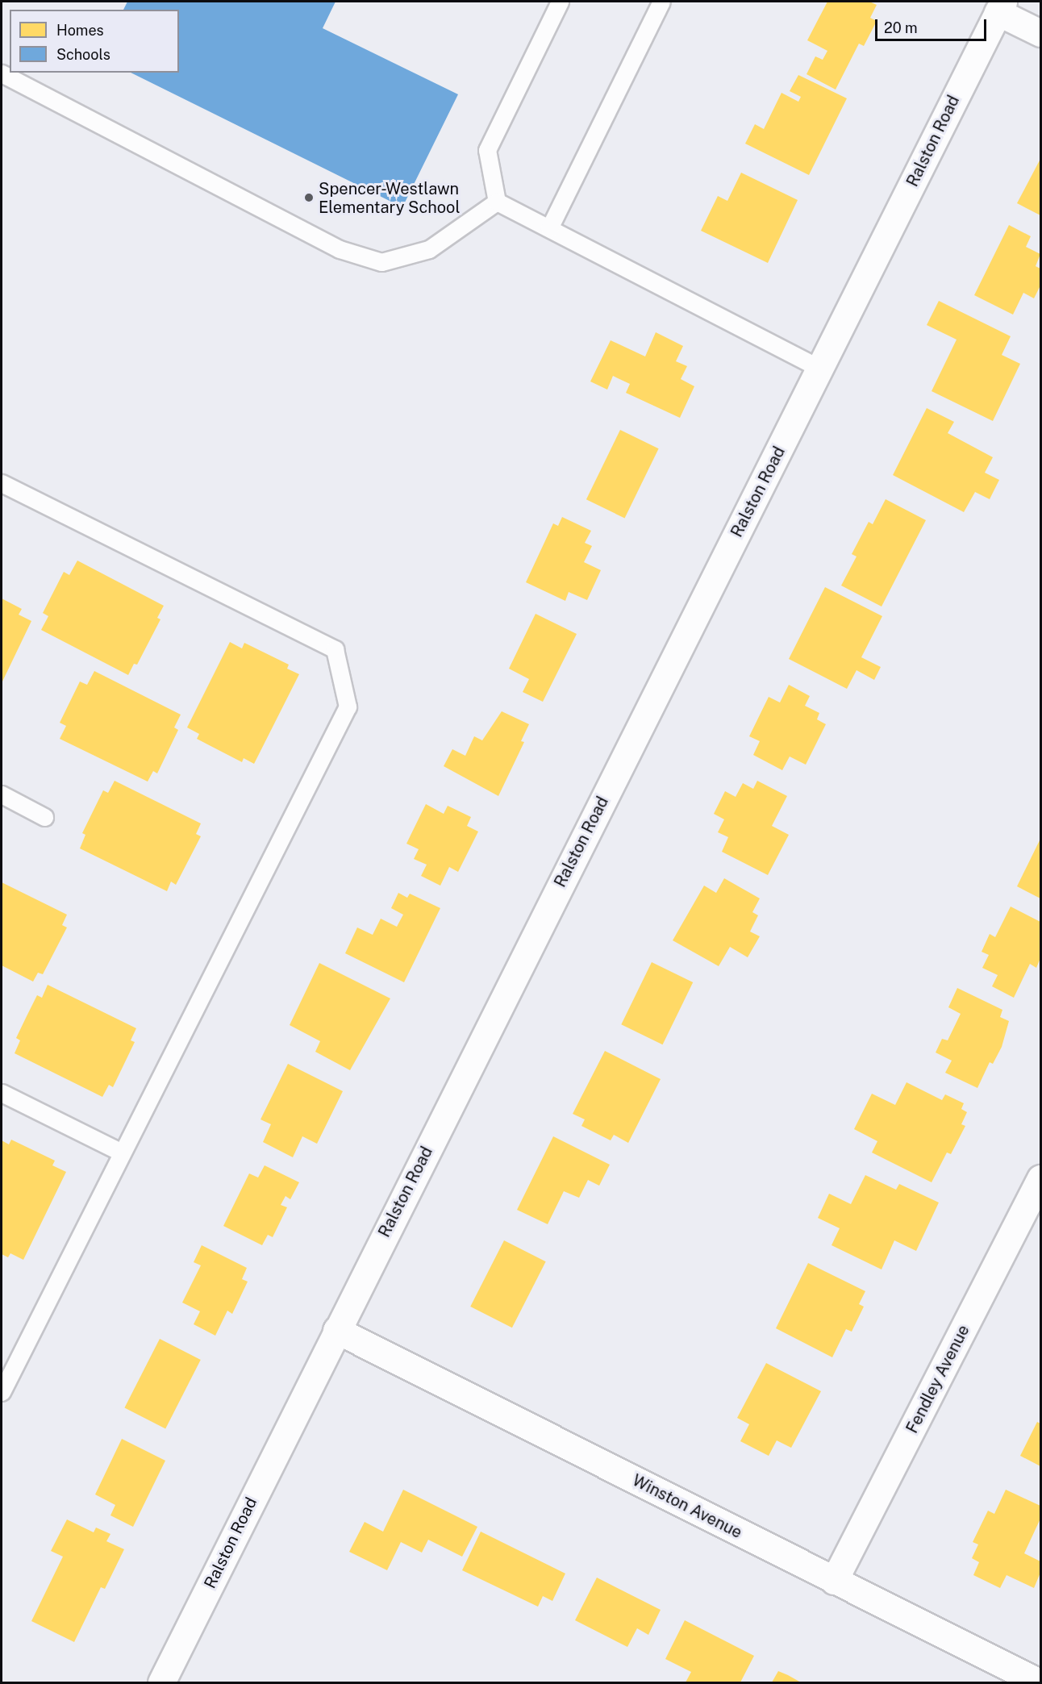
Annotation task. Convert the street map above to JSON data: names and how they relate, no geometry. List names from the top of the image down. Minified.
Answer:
{"streets":{"street":["Ralston Road","Fendley Avenue","Winston Avenue"]},"crossings":[["Ralston Road","Winston Avenue"],["Fendley Avenue","Winston Avenue"]],"places":["Spencer-Westlawn Elementary School"],"legend":["Homes","Schools"],"scale_bar":"20 m"}
